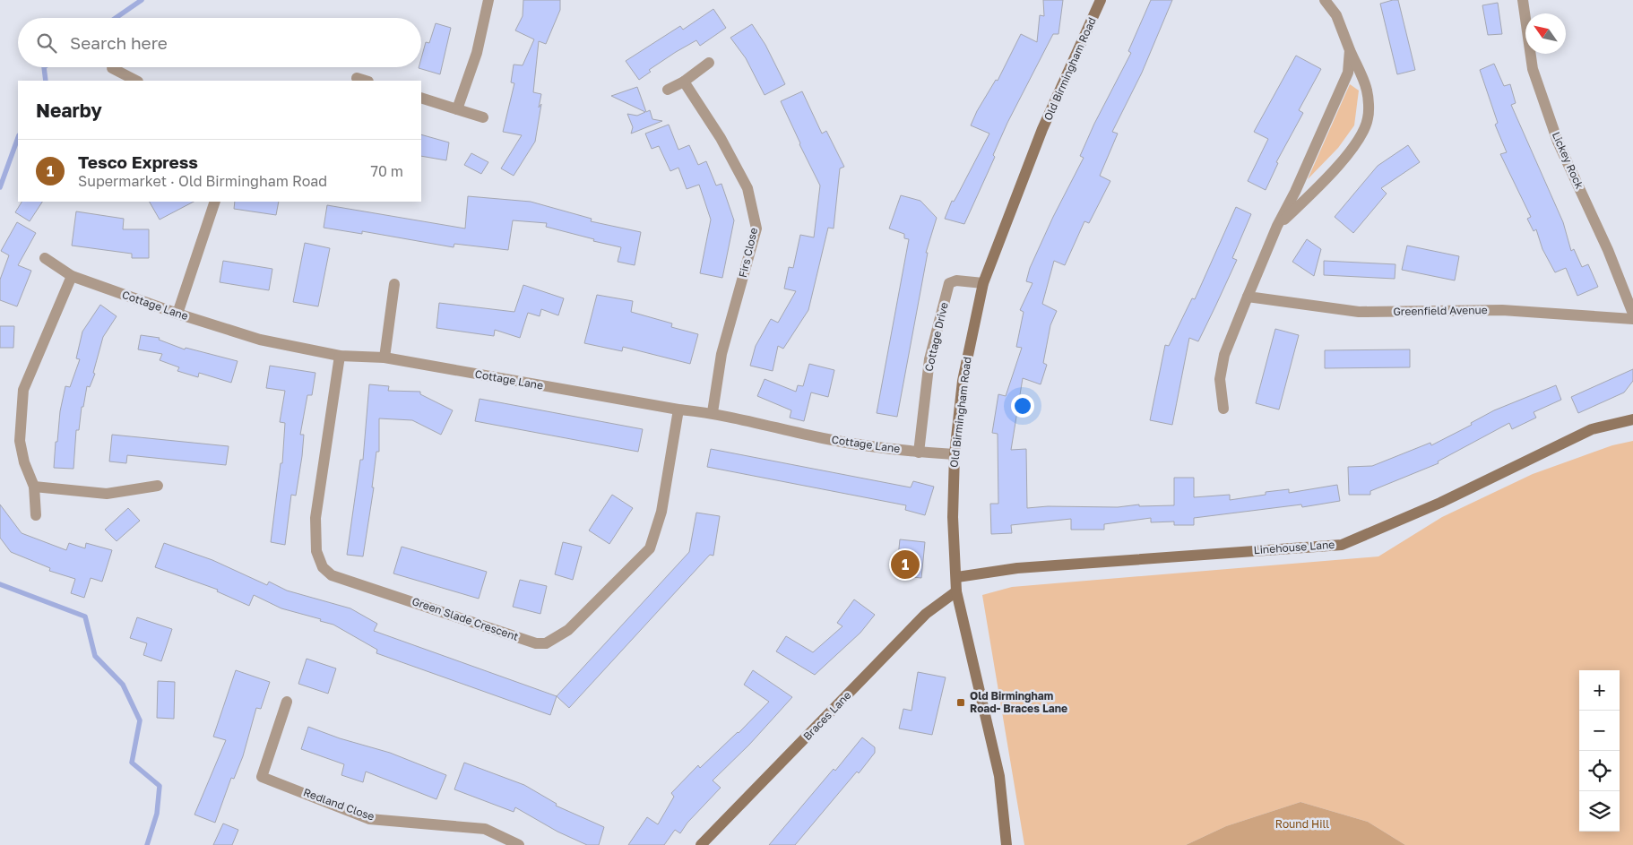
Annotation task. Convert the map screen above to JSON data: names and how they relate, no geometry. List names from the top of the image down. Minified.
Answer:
{"streets":{"street":["Old Birmingham Road","Lickey Rock","Firs Close","Cottage Lane","Greenfield Avenue","Cottage Drive","Linehouse Lane","Green Slade Crescent","Braces Lane","Redland Close"]},"crossings":[["Old Birmingham Road","Cottage Lane"],["Old Birmingham Road","Cottage Drive"],["Old Birmingham Road","Linehouse Lane"],["Old Birmingham Road","Braces Lane"],["Firs Close","Cottage Lane"],["Cottage Lane","Cottage Drive"],["Cottage Lane","Green Slade Crescent"]],"parks":["Round Hill"],"places":{"transit":["Old Birmingham Road- Braces Lane"]},"north":"top left","page":{"search":"Search here","heading":"Nearby","list":[{"mark":"1","name":"Tesco Express","note":"Supermarket · Old Birmingham Road","value":"70 m"}],"pins":"1","map_buttons":["+","−"]}}
